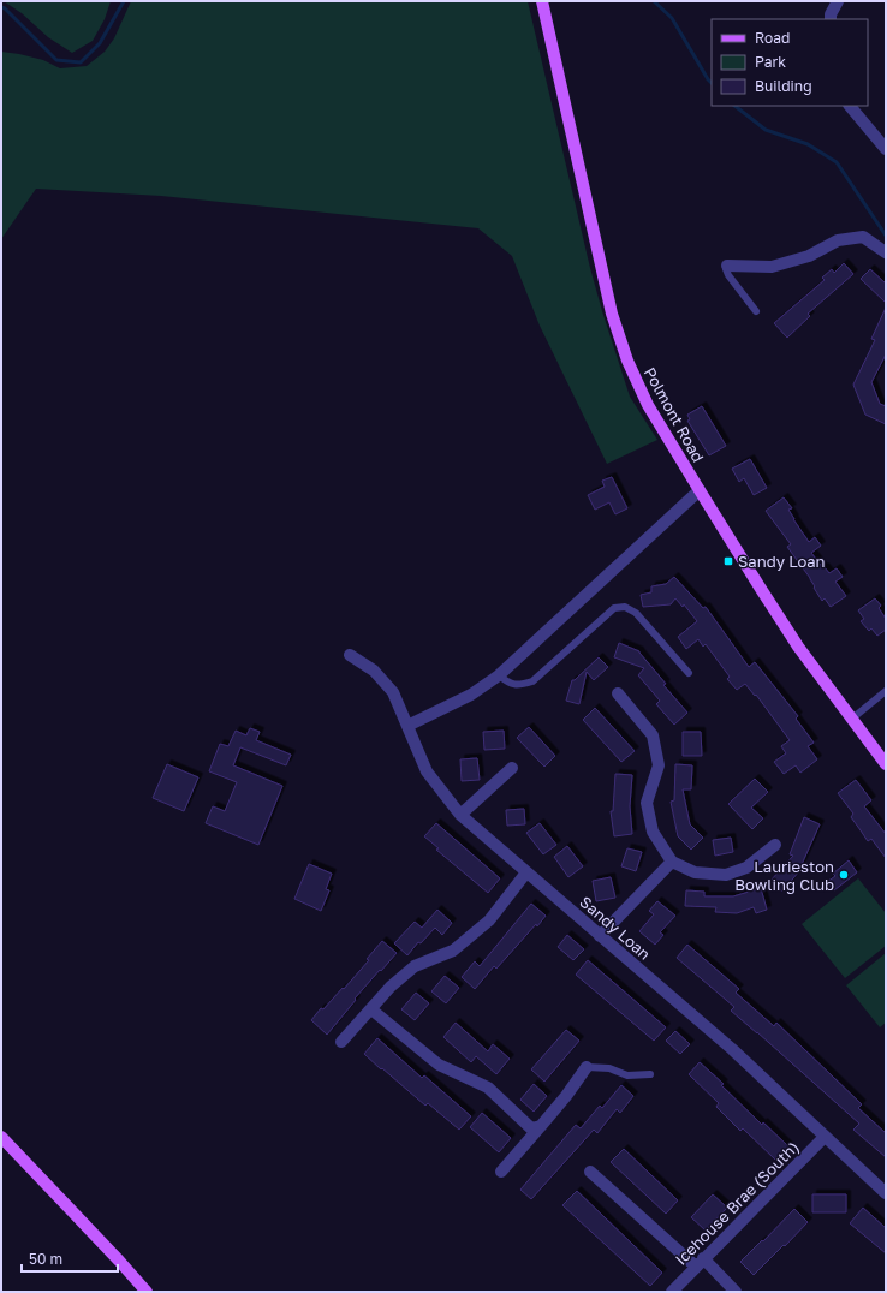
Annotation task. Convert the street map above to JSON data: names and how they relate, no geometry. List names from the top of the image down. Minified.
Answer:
{"streets":{"main road":["Polmont Road"],"street":["Sandy Loan","Icehouse Brae (South)"]},"crossings":[["Sandy Loan","Icehouse Brae (South)"]],"places":{"transit":["Sandy Loan"],"other":["Laurieston Bowling Club"]},"legend":["Road","Park","Building"],"scale_bar":"50 m"}
